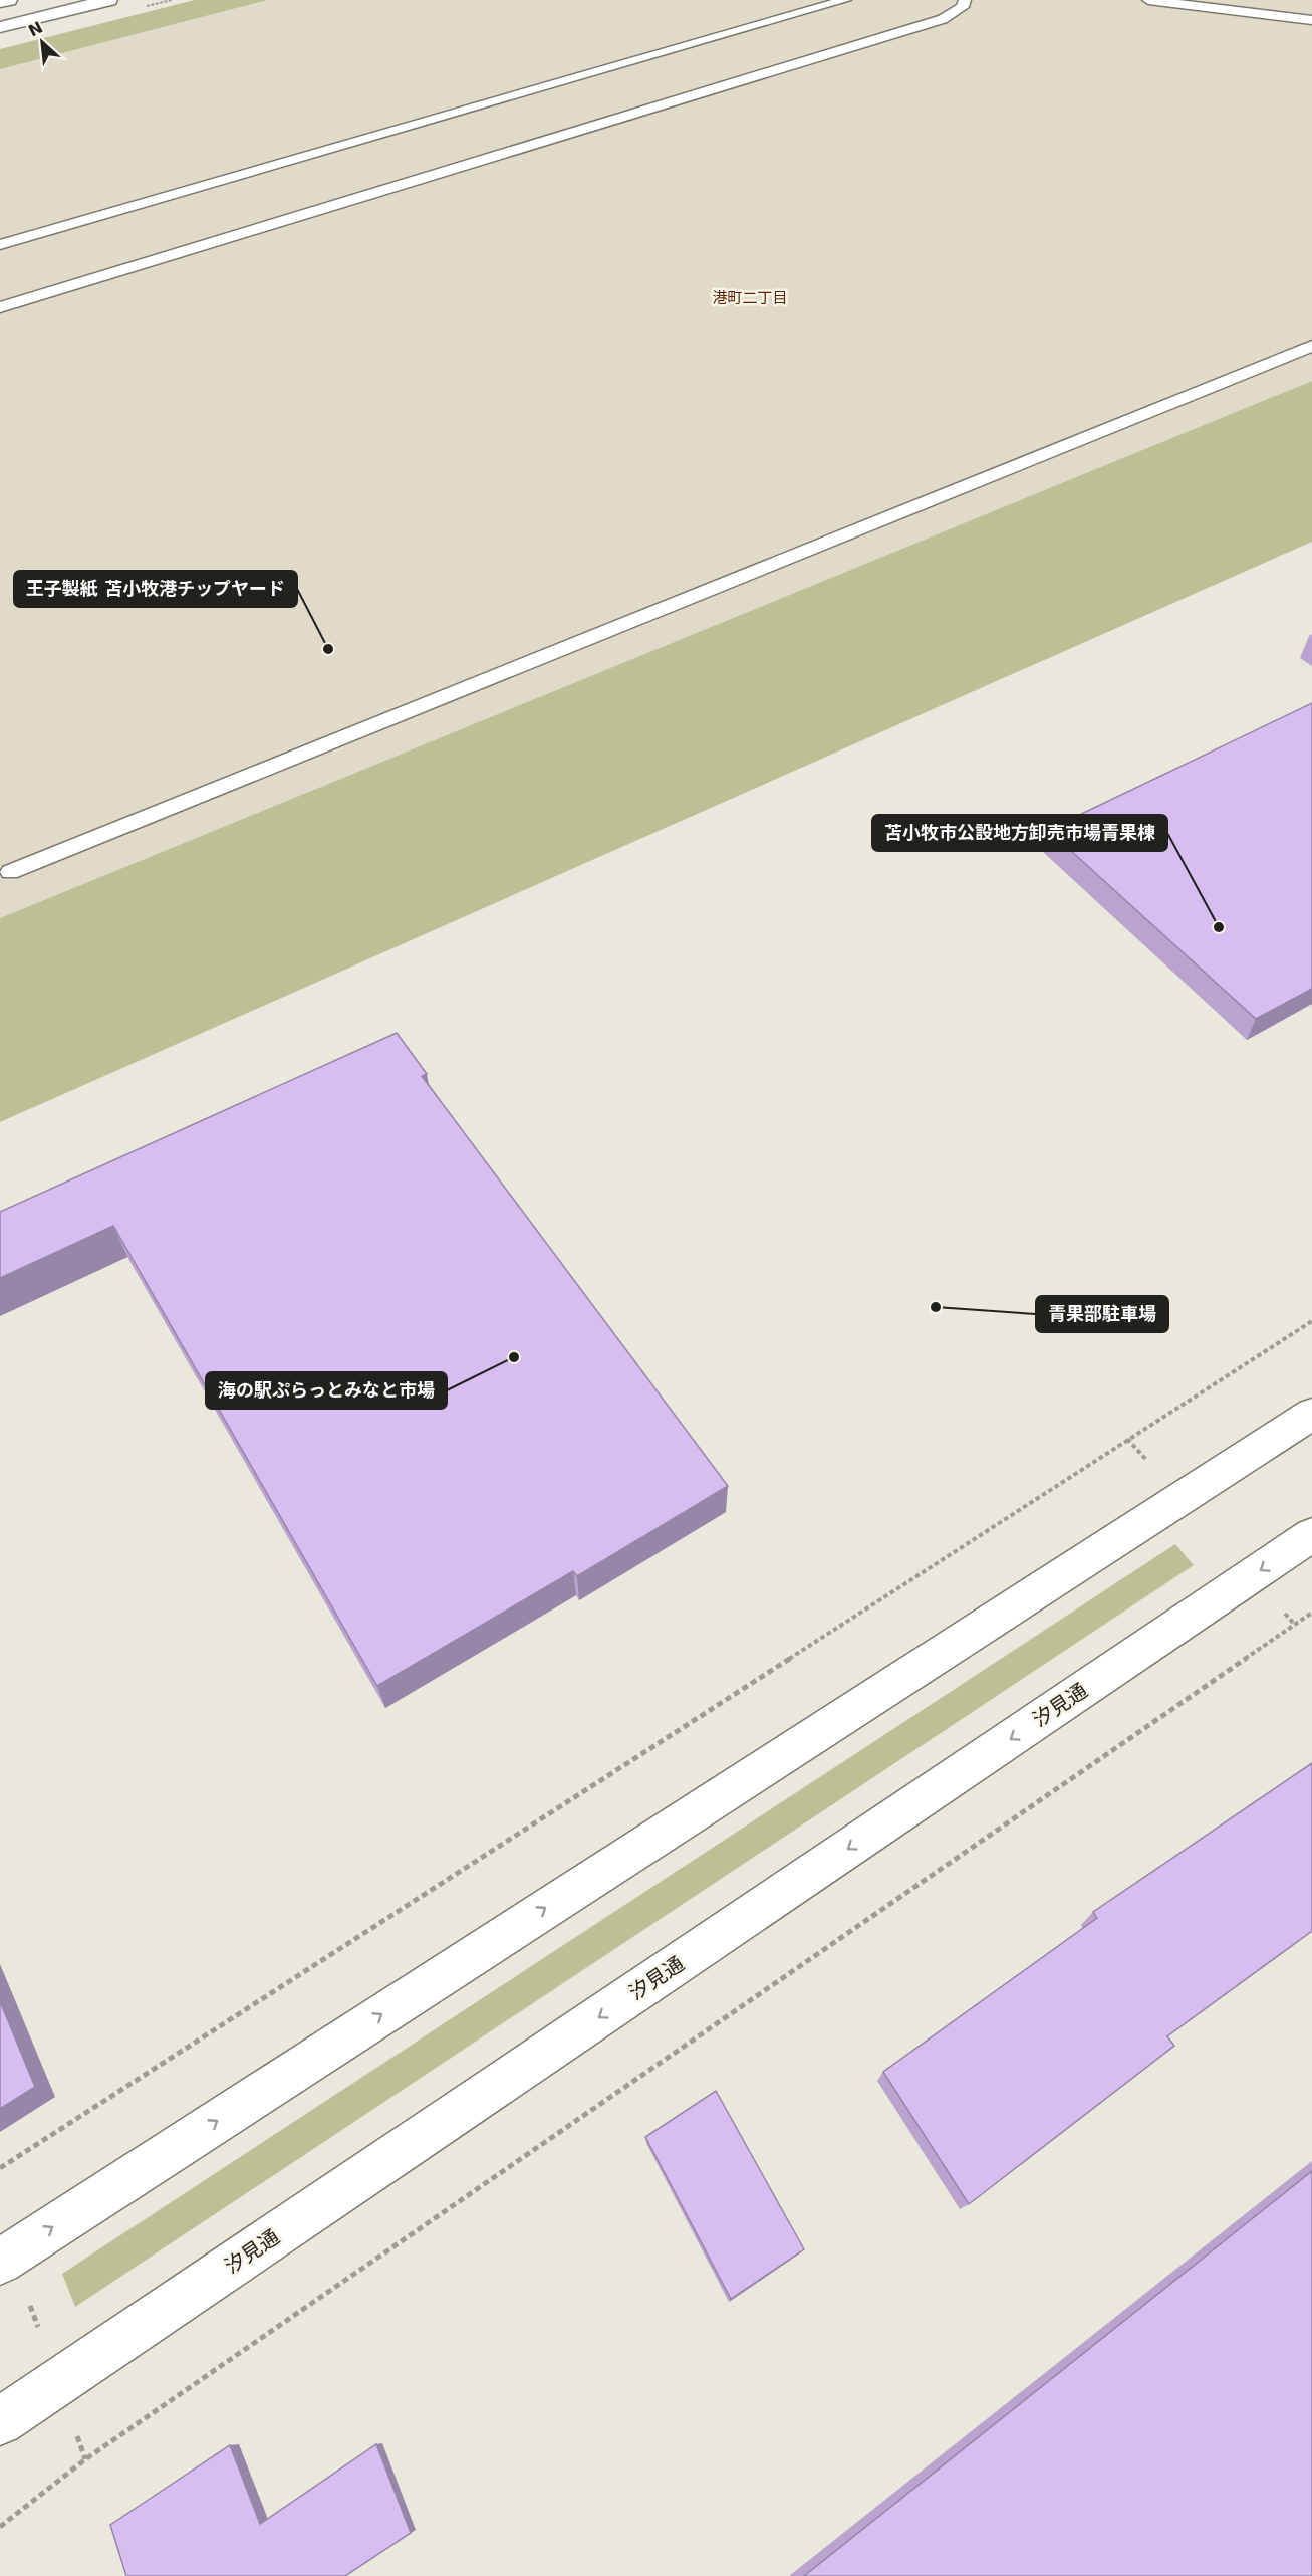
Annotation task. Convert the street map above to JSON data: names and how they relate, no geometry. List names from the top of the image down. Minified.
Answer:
{"streets":{"street":["汐見通"]},"districts":["港町二丁目"],"places":["王子製紙 苫小牧港チップヤード","苫小牧市公設地方卸売市場青果棟","青果部駐車場","海の駅ぷらっとみなと市場"],"north":"top left"}
